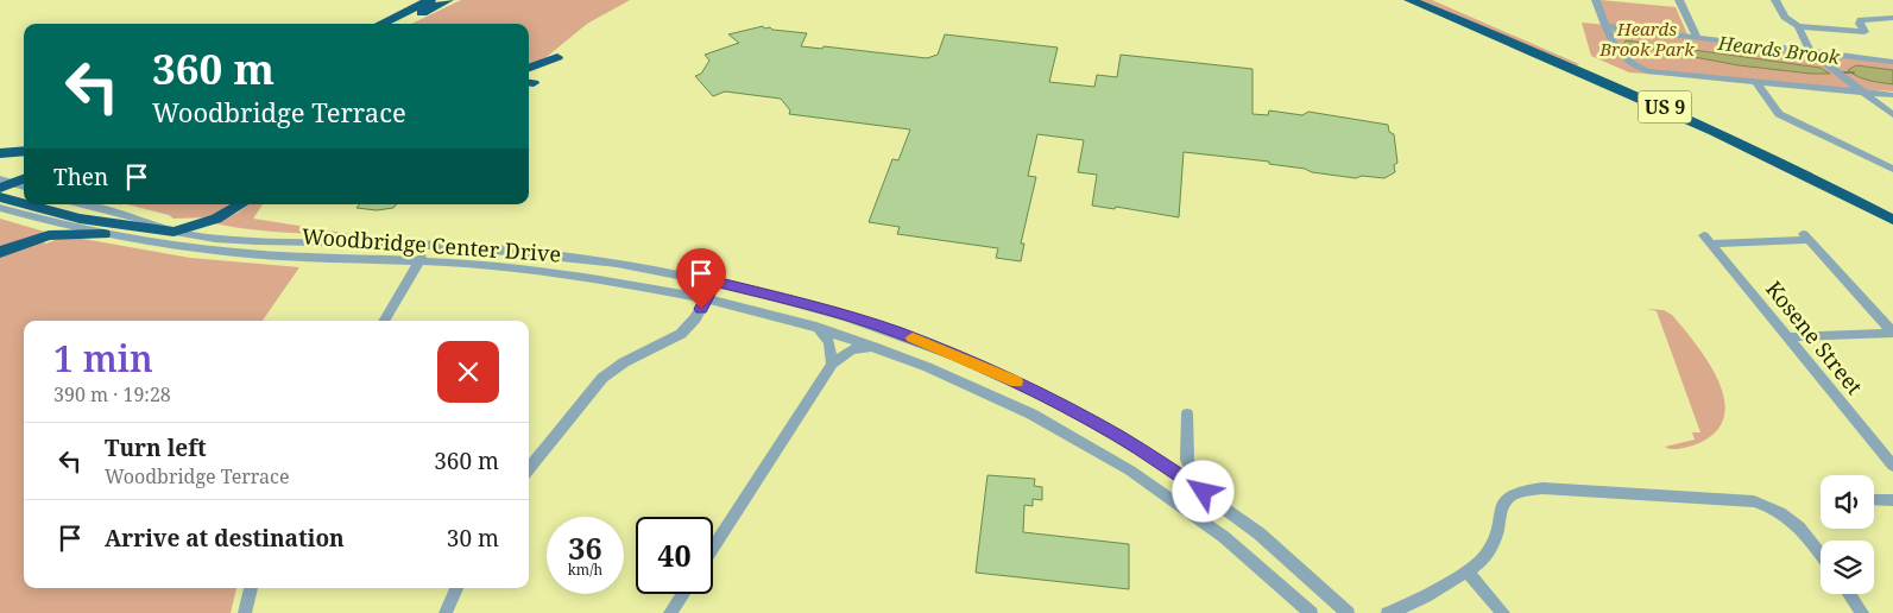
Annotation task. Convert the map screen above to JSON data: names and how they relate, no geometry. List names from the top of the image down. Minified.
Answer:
{"streets":{"highway":["US 9"],"street":["Woodbridge Center Drive","Kosene Street"]},"water":["Heards Brook"],"parks":["Heards Brook Park"],"page":{"turn":["360 m","Woodbridge Terrace"],"then":"Then","heading":["1 min","390 m · 19:28"],"list":[{"name":"Turn left","note":"Woodbridge Terrace","value":"360 m"},{"name":"Arrive at destination","value":"30 m"}],"speed":"36 km/h","limit":"40"}}
